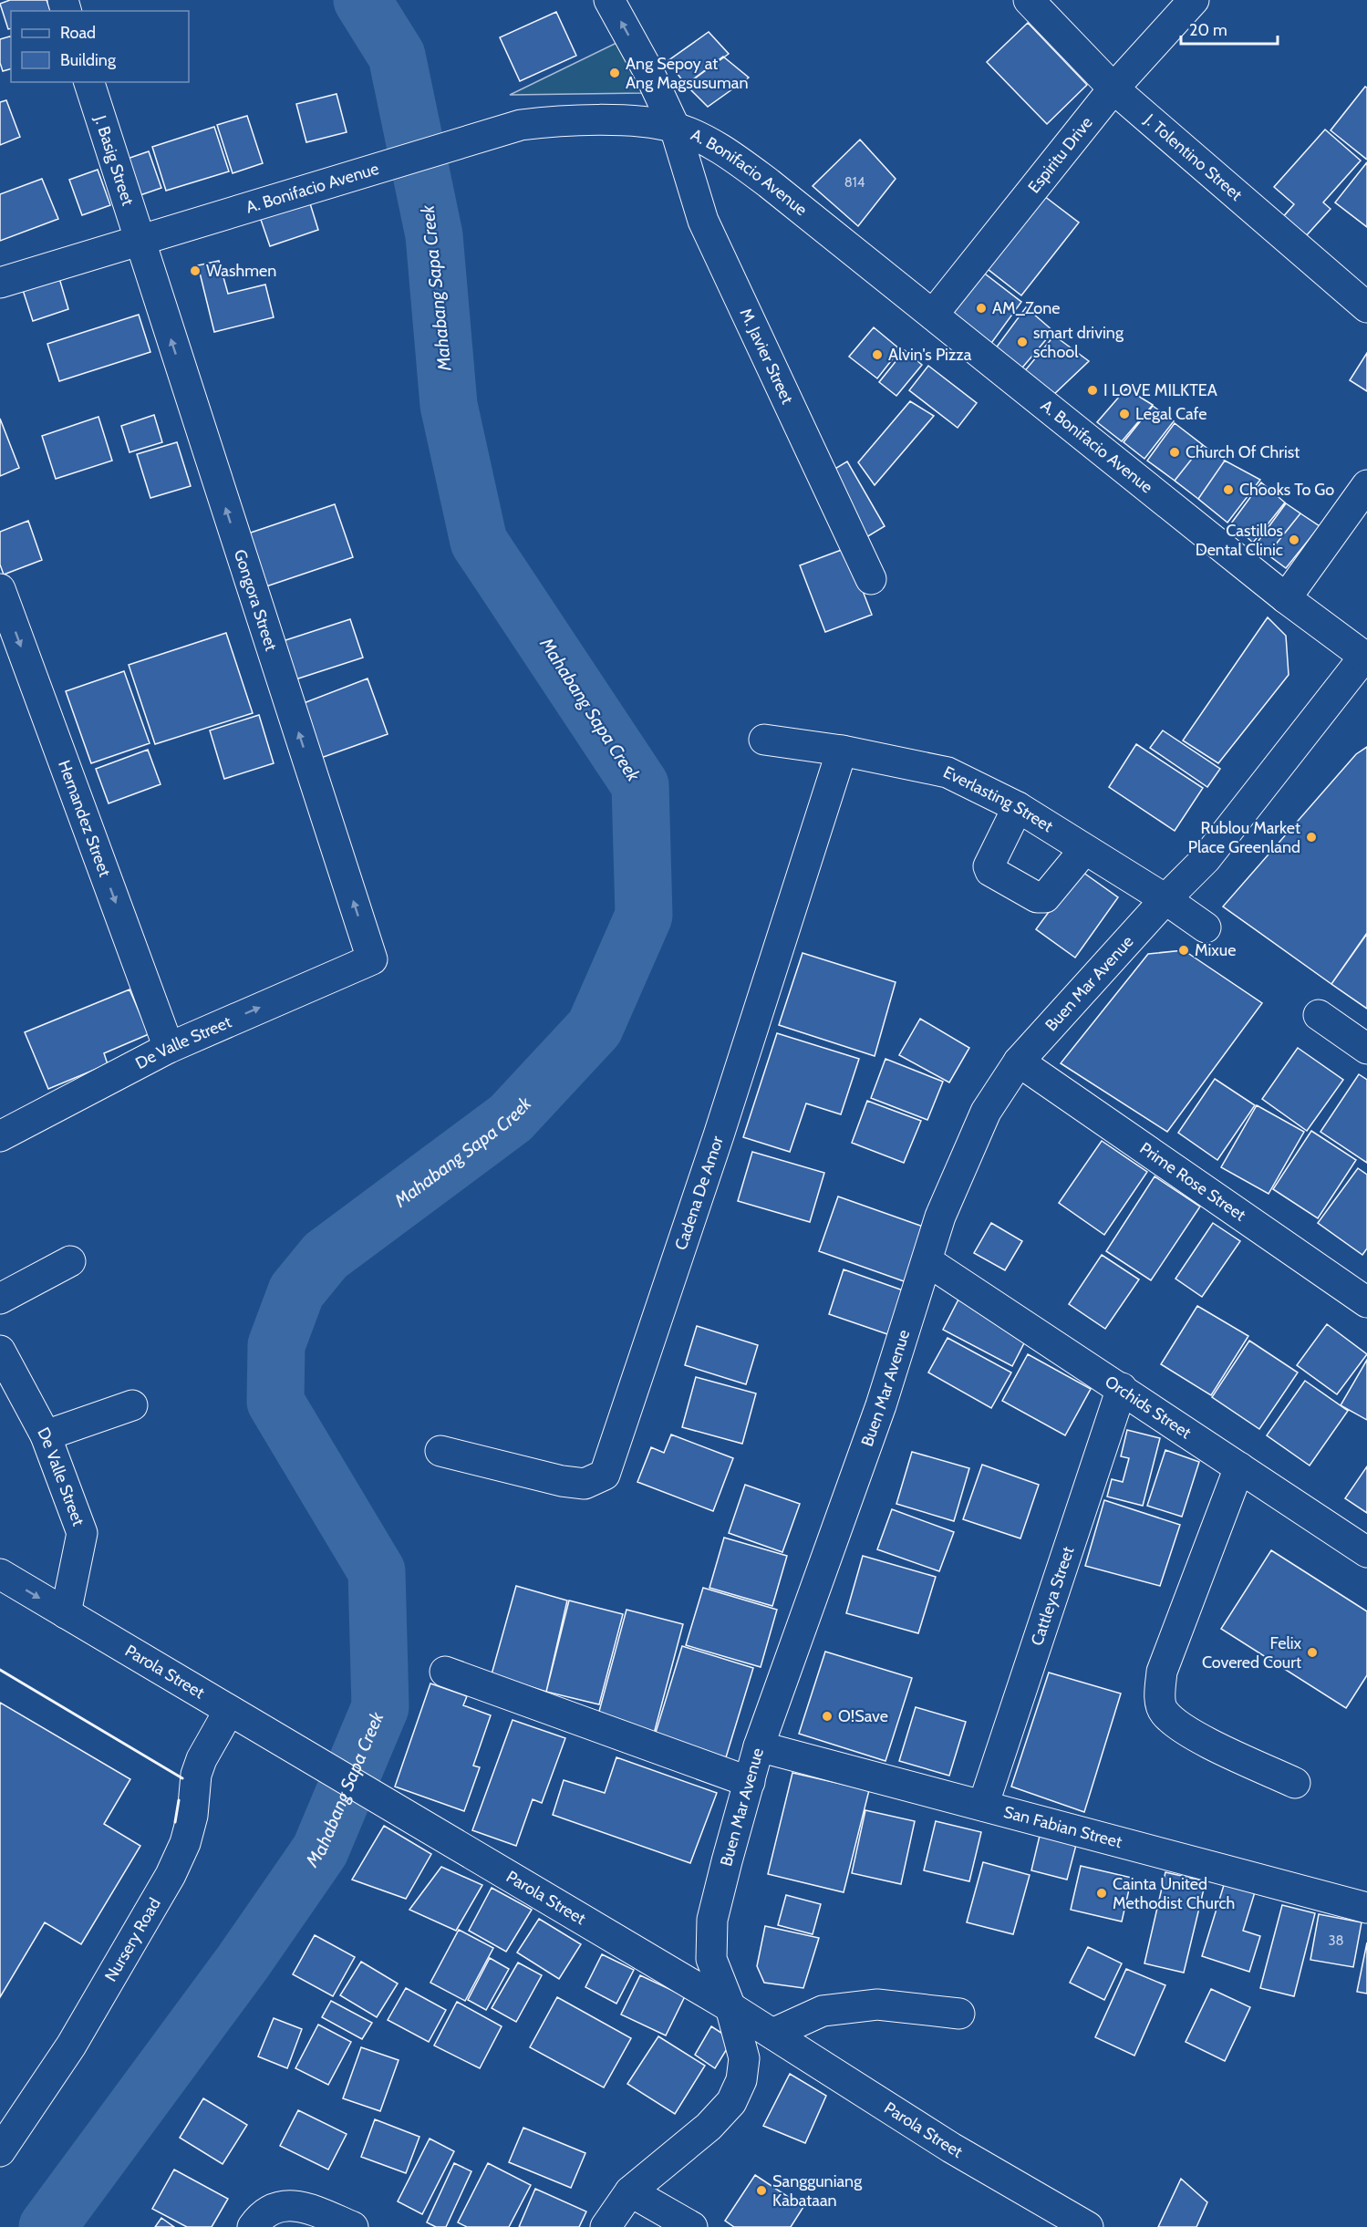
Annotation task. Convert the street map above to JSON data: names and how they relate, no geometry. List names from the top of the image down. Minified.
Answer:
{"streets":{"street":["Espiritu Drive","J. Tolentino Street","J. Basig Street","A. Bonifacio Avenue","M. Javier Street","Gongora Street","Everlasting Street","Hernandez Street","Buen Mar Avenue","De Valle Street","Prime Rose Street","Cadena De Amor","Orchids Street","Cattleya Street","Parola Street","San Fabian Street","Nursery Road"]},"crossings":[["Espiritu Drive","J. Tolentino Street"],["Espiritu Drive","A. Bonifacio Avenue"],["J. Basig Street","A. Bonifacio Avenue"],["J. Basig Street","Gongora Street"],["A. Bonifacio Avenue","M. Javier Street"],["A. Bonifacio Avenue","Gongora Street"],["A. Bonifacio Avenue","Buen Mar Avenue"],["Gongora Street","De Valle Street"],["Everlasting Street","Buen Mar Avenue"],["Everlasting Street","Cadena De Amor"],["Hernandez Street","De Valle Street"],["Buen Mar Avenue","Prime Rose Street"],["Buen Mar Avenue","Orchids Street"],["Buen Mar Avenue","Parola Street"],["Buen Mar Avenue","San Fabian Street"],["De Valle Street","Parola Street"],["Orchids Street","Cattleya Street"],["Cattleya Street","San Fabian Street"],["Parola Street","Nursery Road"]],"one_way":["Gongora Street","Hernandez Street"],"water":["Mahabang Sapa Creek"],"places":["Ang Sepoy at Ang Magsusuman","Washmen","AM_Zone","smart driving school","Alvin's Pizza","I LOVE MILKTEA","Legal Cafe","Church Of Christ","Chooks To Go","Castillos Dental Clinic","Rublou Market Place Greenland","Mixue","Felix Covered Court","O!Save","Cainta United Methodist Church","Sangguniang Kabataan"],"house_numbers":["814","38"],"legend":["Road","Building"],"scale_bar":"20 m"}
